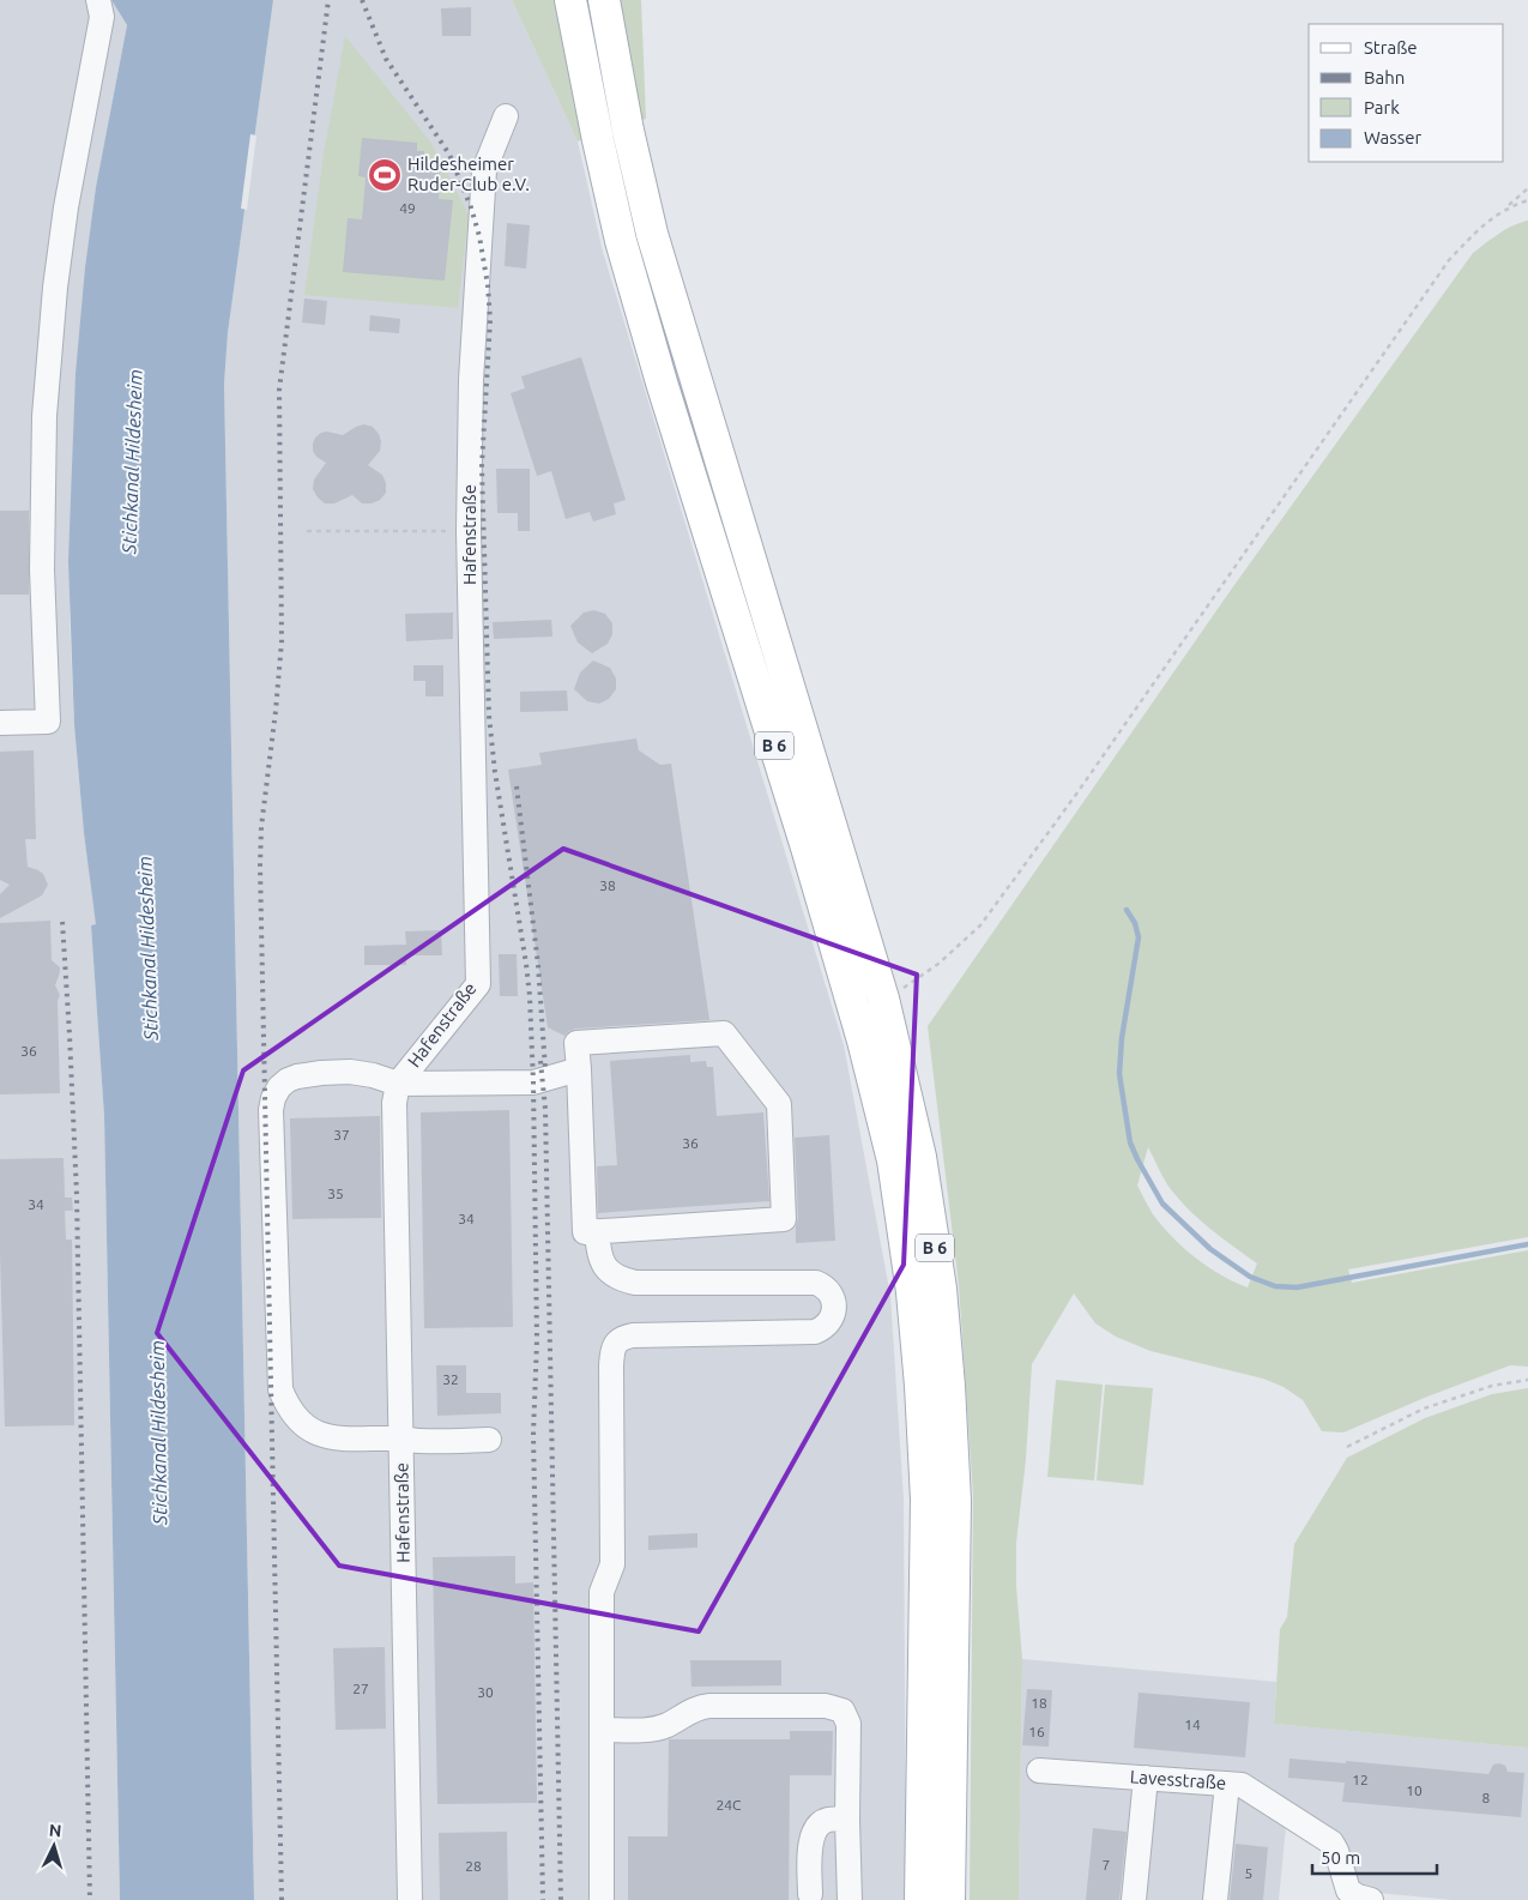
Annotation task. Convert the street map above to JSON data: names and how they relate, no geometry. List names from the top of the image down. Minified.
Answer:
{"streets":{"main road":["B 6"],"street":["Hafenstraße","Lavesstraße"]},"water":["Stichkanal Hildesheim"],"places":{"sports":["Hildesheimer Ruder-Club e.V."]},"house_numbers":["49","38","36","37","36","35","34","34","32","27","30","18","14","16","12","10","8","24C","7","28","5"],"legend":["Straße","Bahn","Park","Wasser"],"scale_bar":"50 m","north":"top"}
